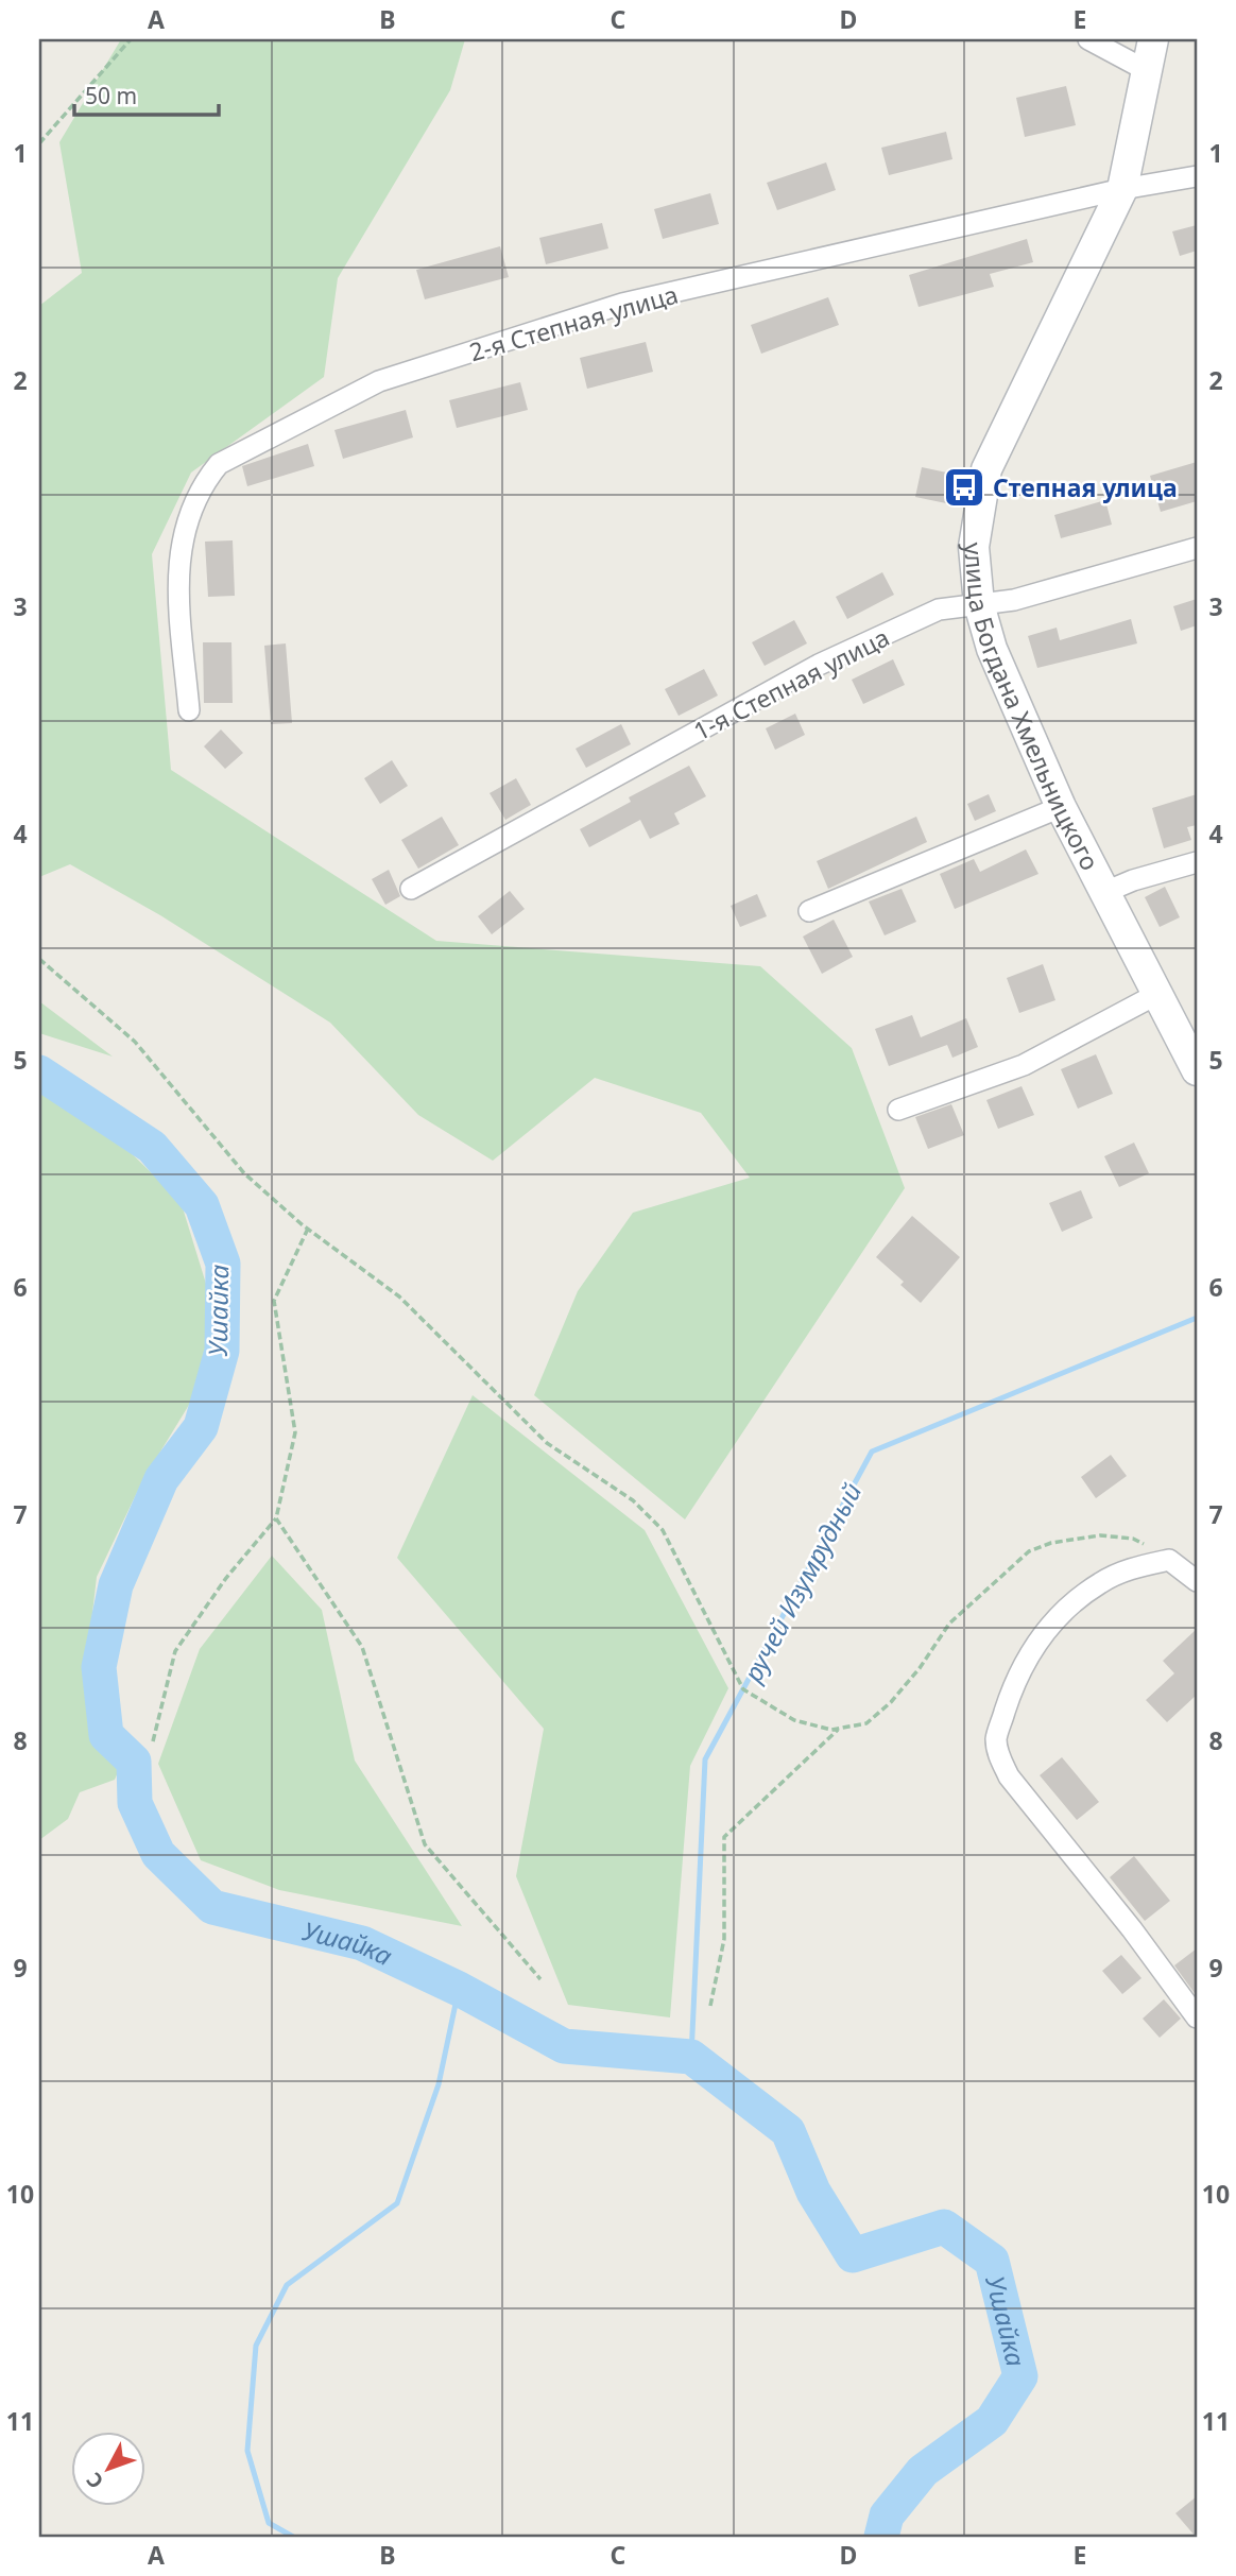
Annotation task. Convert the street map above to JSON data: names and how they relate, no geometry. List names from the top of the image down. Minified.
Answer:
{"streets":{"street":["2-я Степная улица","1-я Степная улица","улица Богдана Хмельницкого"]},"crossings":[["2-я Степная улица","улица Богдана Хмельницкого"],["1-я Степная улица","улица Богдана Хмельницкого"]],"water":["Ушайка","ручей Изумрудный"],"places":{"bus stop":["Степная улица"]},"scale_bar":"50 m","north":"bottom left","grid":{"columns":["A","B","C","D","E"],"rows":["1","2","3","4","5","6","7","8","9","10","11"]}}
